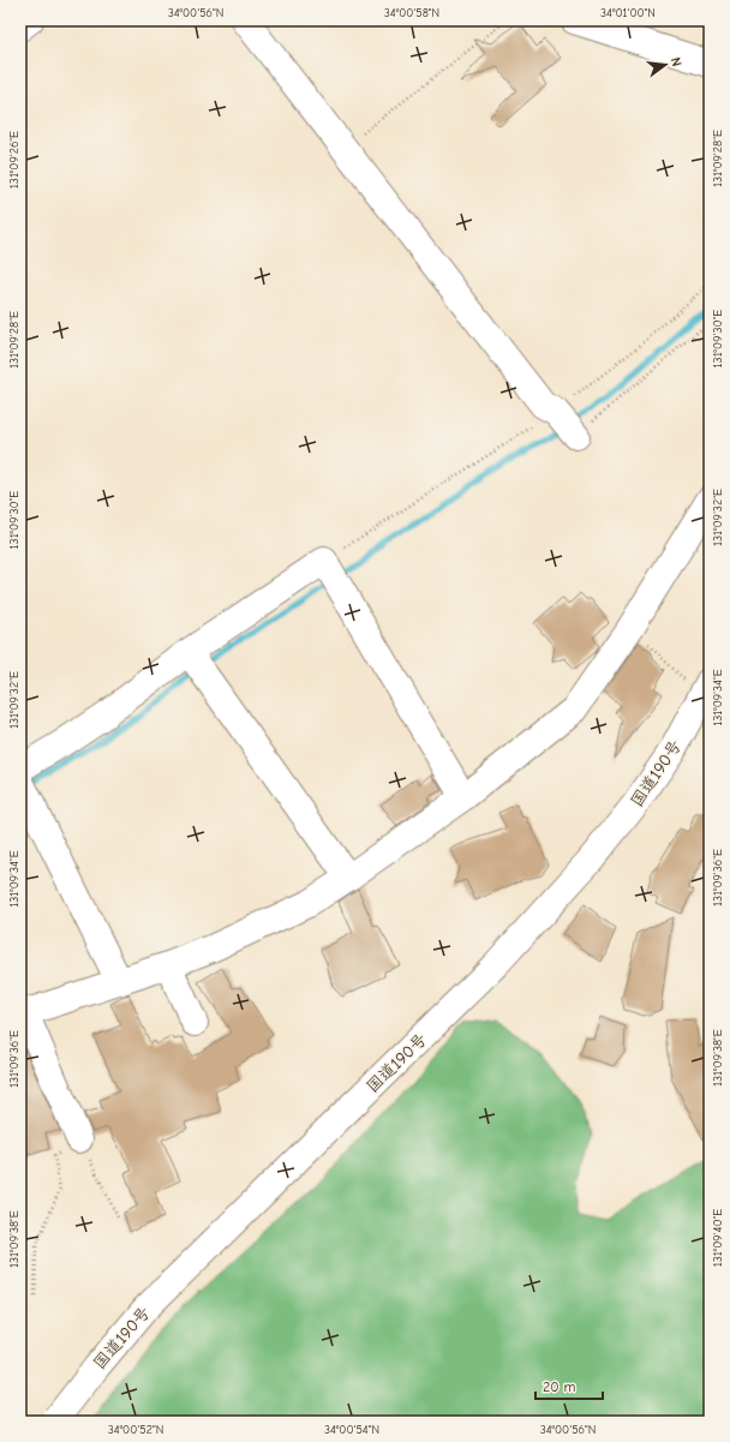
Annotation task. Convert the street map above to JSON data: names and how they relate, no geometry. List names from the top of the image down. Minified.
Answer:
{"streets":{"main road":["国道190号"]},"scale_bar":"20 m","north":"right","coordinates":["34°00'56\"N","34°00'58\"N","34°01'00\"N","131°09'28\"E","131°09'26\"E","131°09'30\"E","131°09'32\"E","131°09'34\"E","131°09'36\"E","131°09'38\"E","131°09'40\"E","34°00'52\"N","34°00'54\"N"]}
